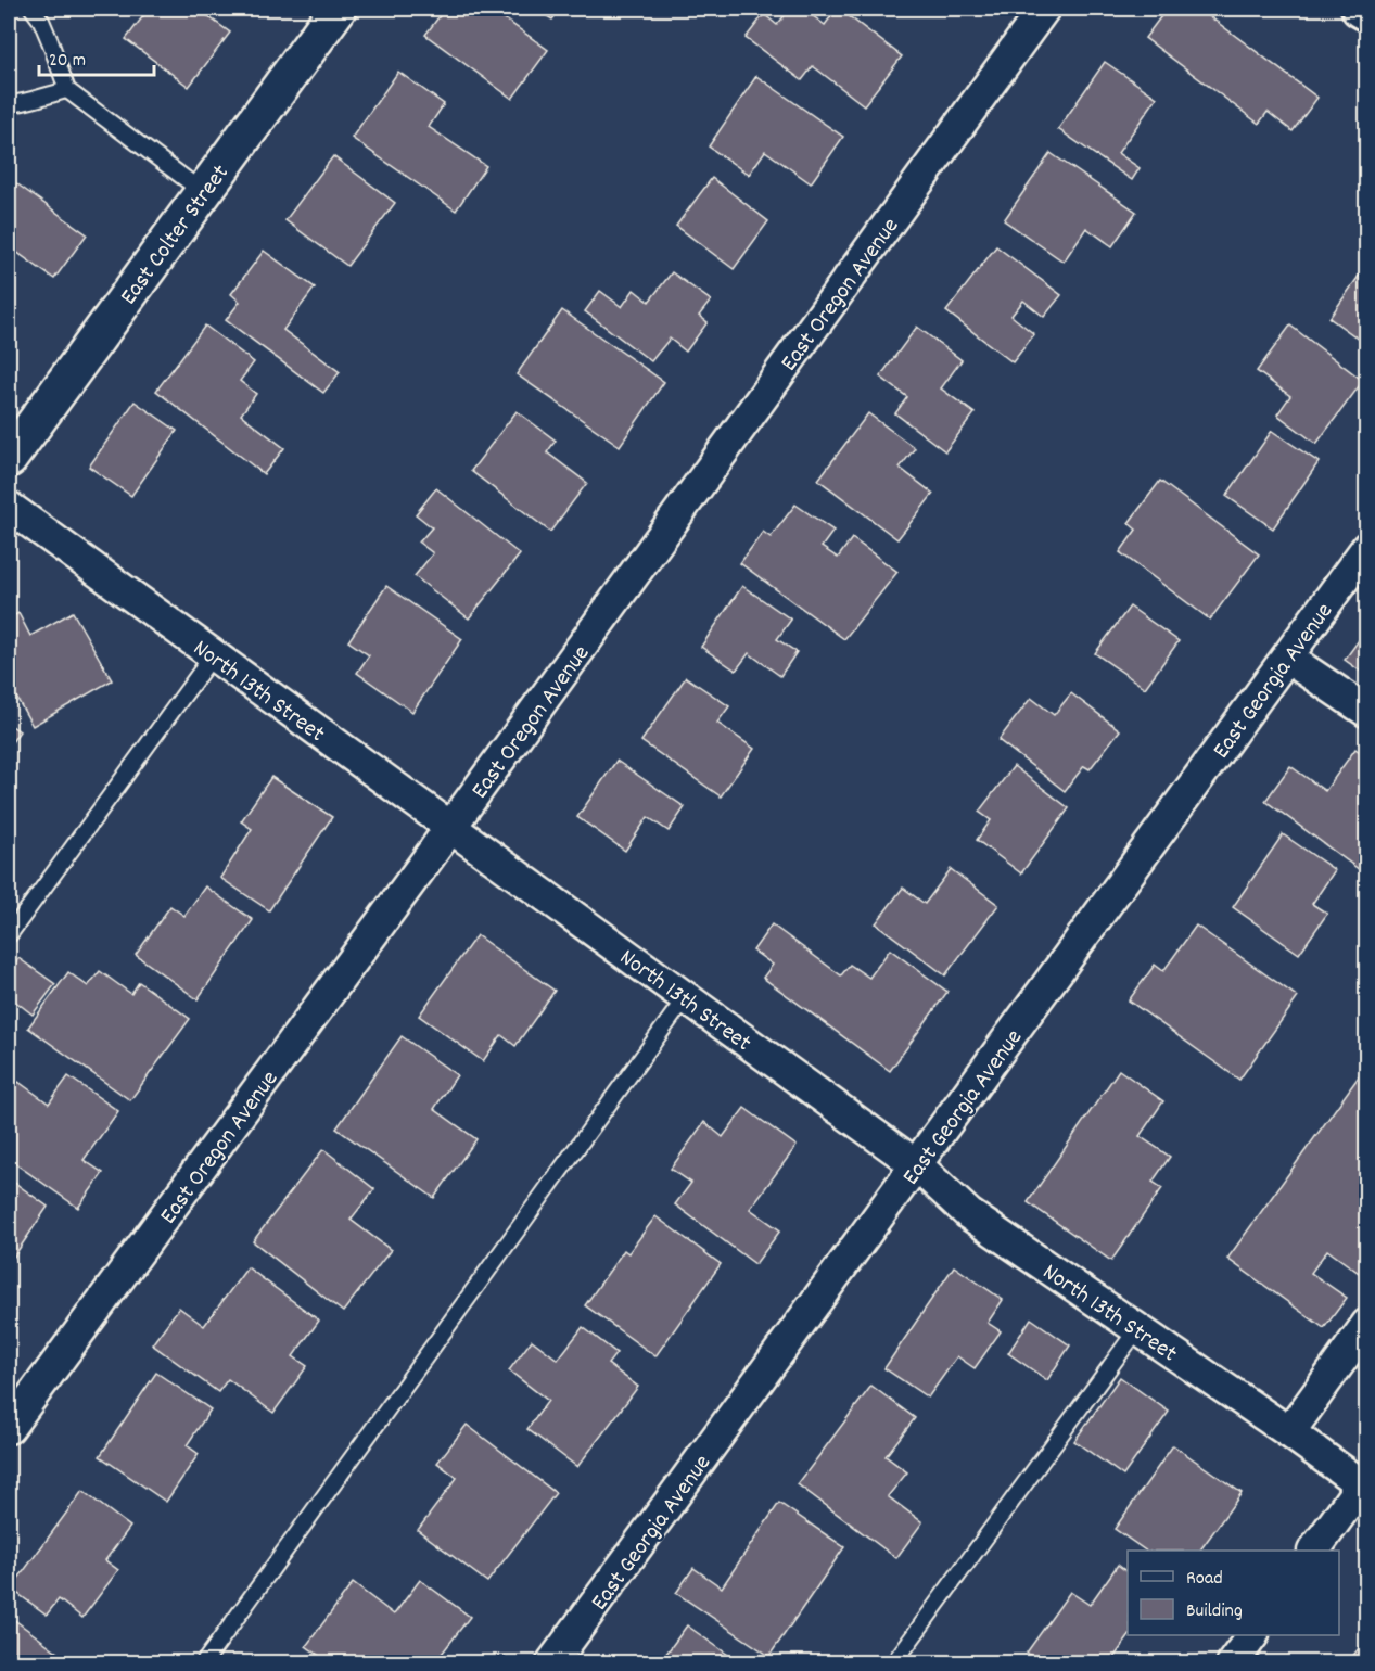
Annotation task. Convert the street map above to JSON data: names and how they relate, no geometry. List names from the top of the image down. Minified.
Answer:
{"streets":{"street":["East Colter Street","East Oregon Avenue","East Georgia Avenue","North 13th Street"]},"crossings":[["East Oregon Avenue","North 13th Street"],["East Georgia Avenue","North 13th Street"]],"legend":["Road","Building"],"scale_bar":"20 m"}
